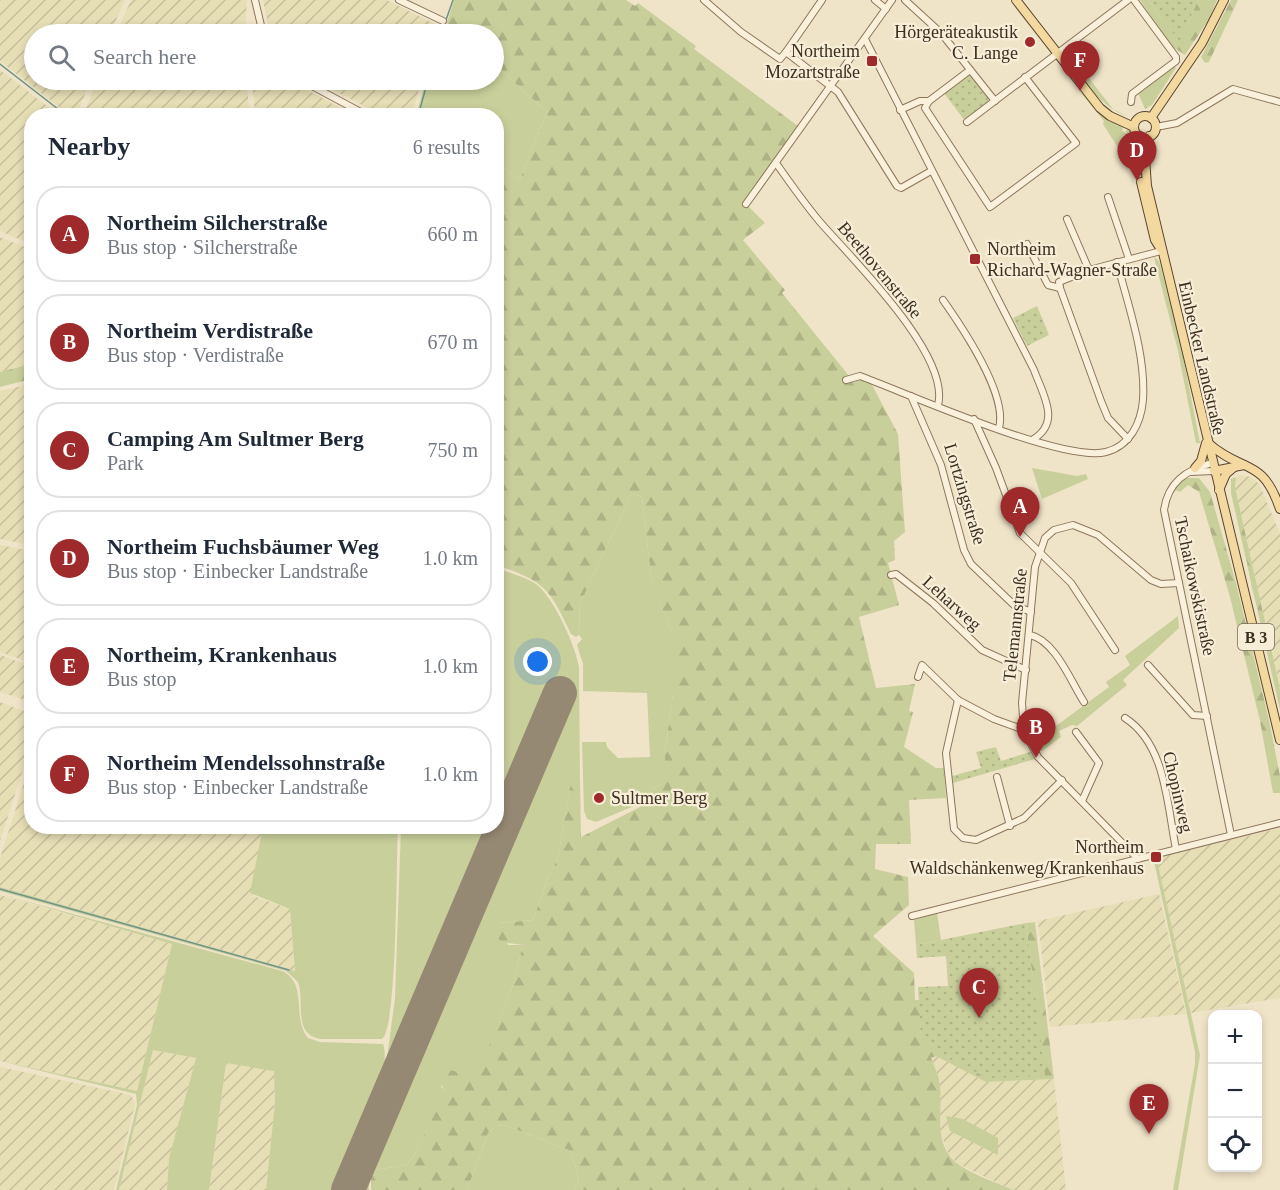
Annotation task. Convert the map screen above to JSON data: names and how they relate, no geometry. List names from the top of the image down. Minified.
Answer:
{"streets":{"main road":["Einbecker Landstraße","B 3"],"street":["Beethovenstraße","Lortzingstraße","Tschaikowskistraße","Leharweg","Telemannstraße","Chopinweg"]},"crossings":[["Einbecker Landstraße","B 3"],["Lortzingstraße","Telemannstraße"],["Tschaikowskistraße","Telemannstraße"],["Leharweg","Telemannstraße"]],"places":{"other":["Hörgeräteakustik C. Lange","Sultmer Berg"],"transit":["Northeim Mozartstraße","Northeim Richard-Wagner-Straße","Northeim Waldschänkenweg/Krankenhaus"]},"page":{"search":"Search here","pins":["F","D","A","B","C","E"],"heading":["Nearby","6 results"],"list":[{"mark":"A","name":"Northeim Silcherstraße","note":"Bus stop · Silcherstraße","value":"660 m"},{"mark":"B","name":"Northeim Verdistraße","note":"Bus stop · Verdistraße","value":"670 m"},{"mark":"C","name":"Camping Am Sultmer Berg","note":"Park","value":"750 m"},{"mark":"D","name":"Northeim Fuchsbäumer Weg","note":"Bus stop · Einbecker Landstraße","value":"1.0 km"},{"mark":"E","name":"Northeim, Krankenhaus","note":"Bus stop","value":"1.0 km"},{"mark":"F","name":"Northeim Mendelssohnstraße","note":"Bus stop · Einbecker Landstraße","value":"1.0 km"}],"map_buttons":["+","−"]}}
